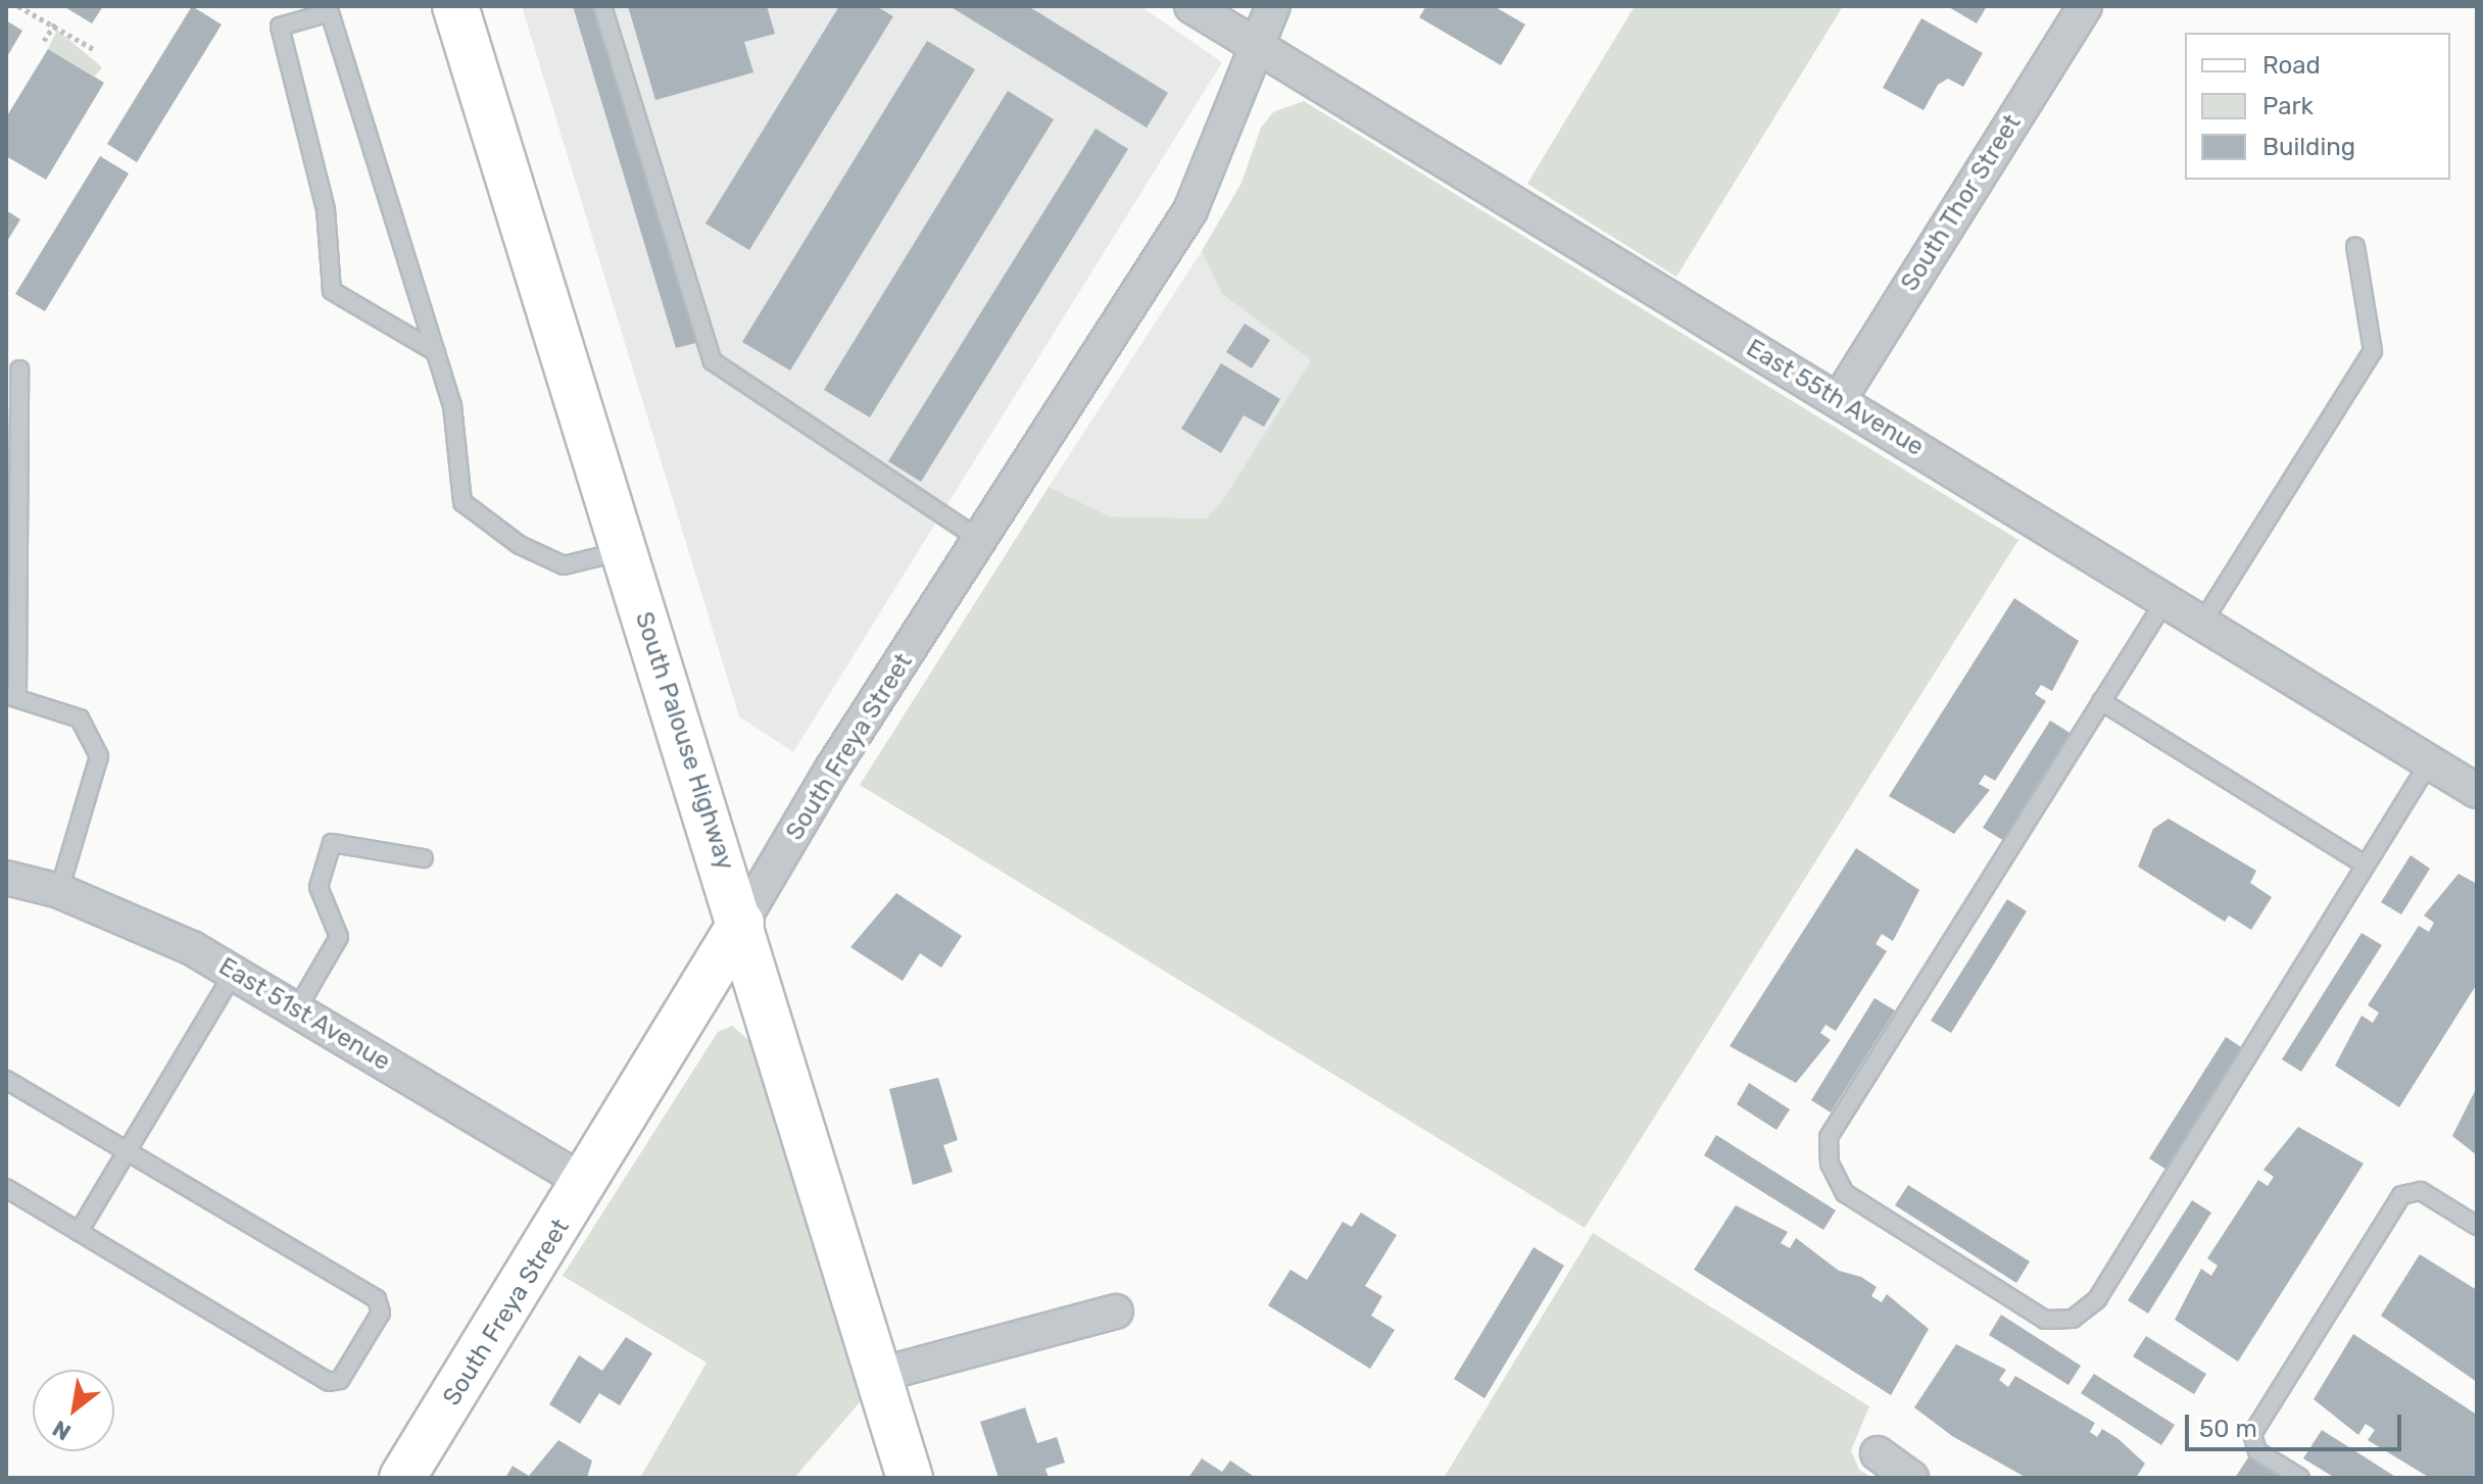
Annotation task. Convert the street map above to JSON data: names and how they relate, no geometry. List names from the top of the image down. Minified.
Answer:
{"streets":{"main road":["South Palouse Highway","South Freya Street"],"street":["South Thor Street","East 55th Avenue","East 51st Avenue"]},"crossings":[["South Thor Street","East 55th Avenue"],["East 55th Avenue","South Freya Street"],["South Palouse Highway","South Freya Street"],["South Freya Street","East 51st Avenue"]],"legend":["Road","Park","Building"],"scale_bar":"50 m","north":"bottom left"}
